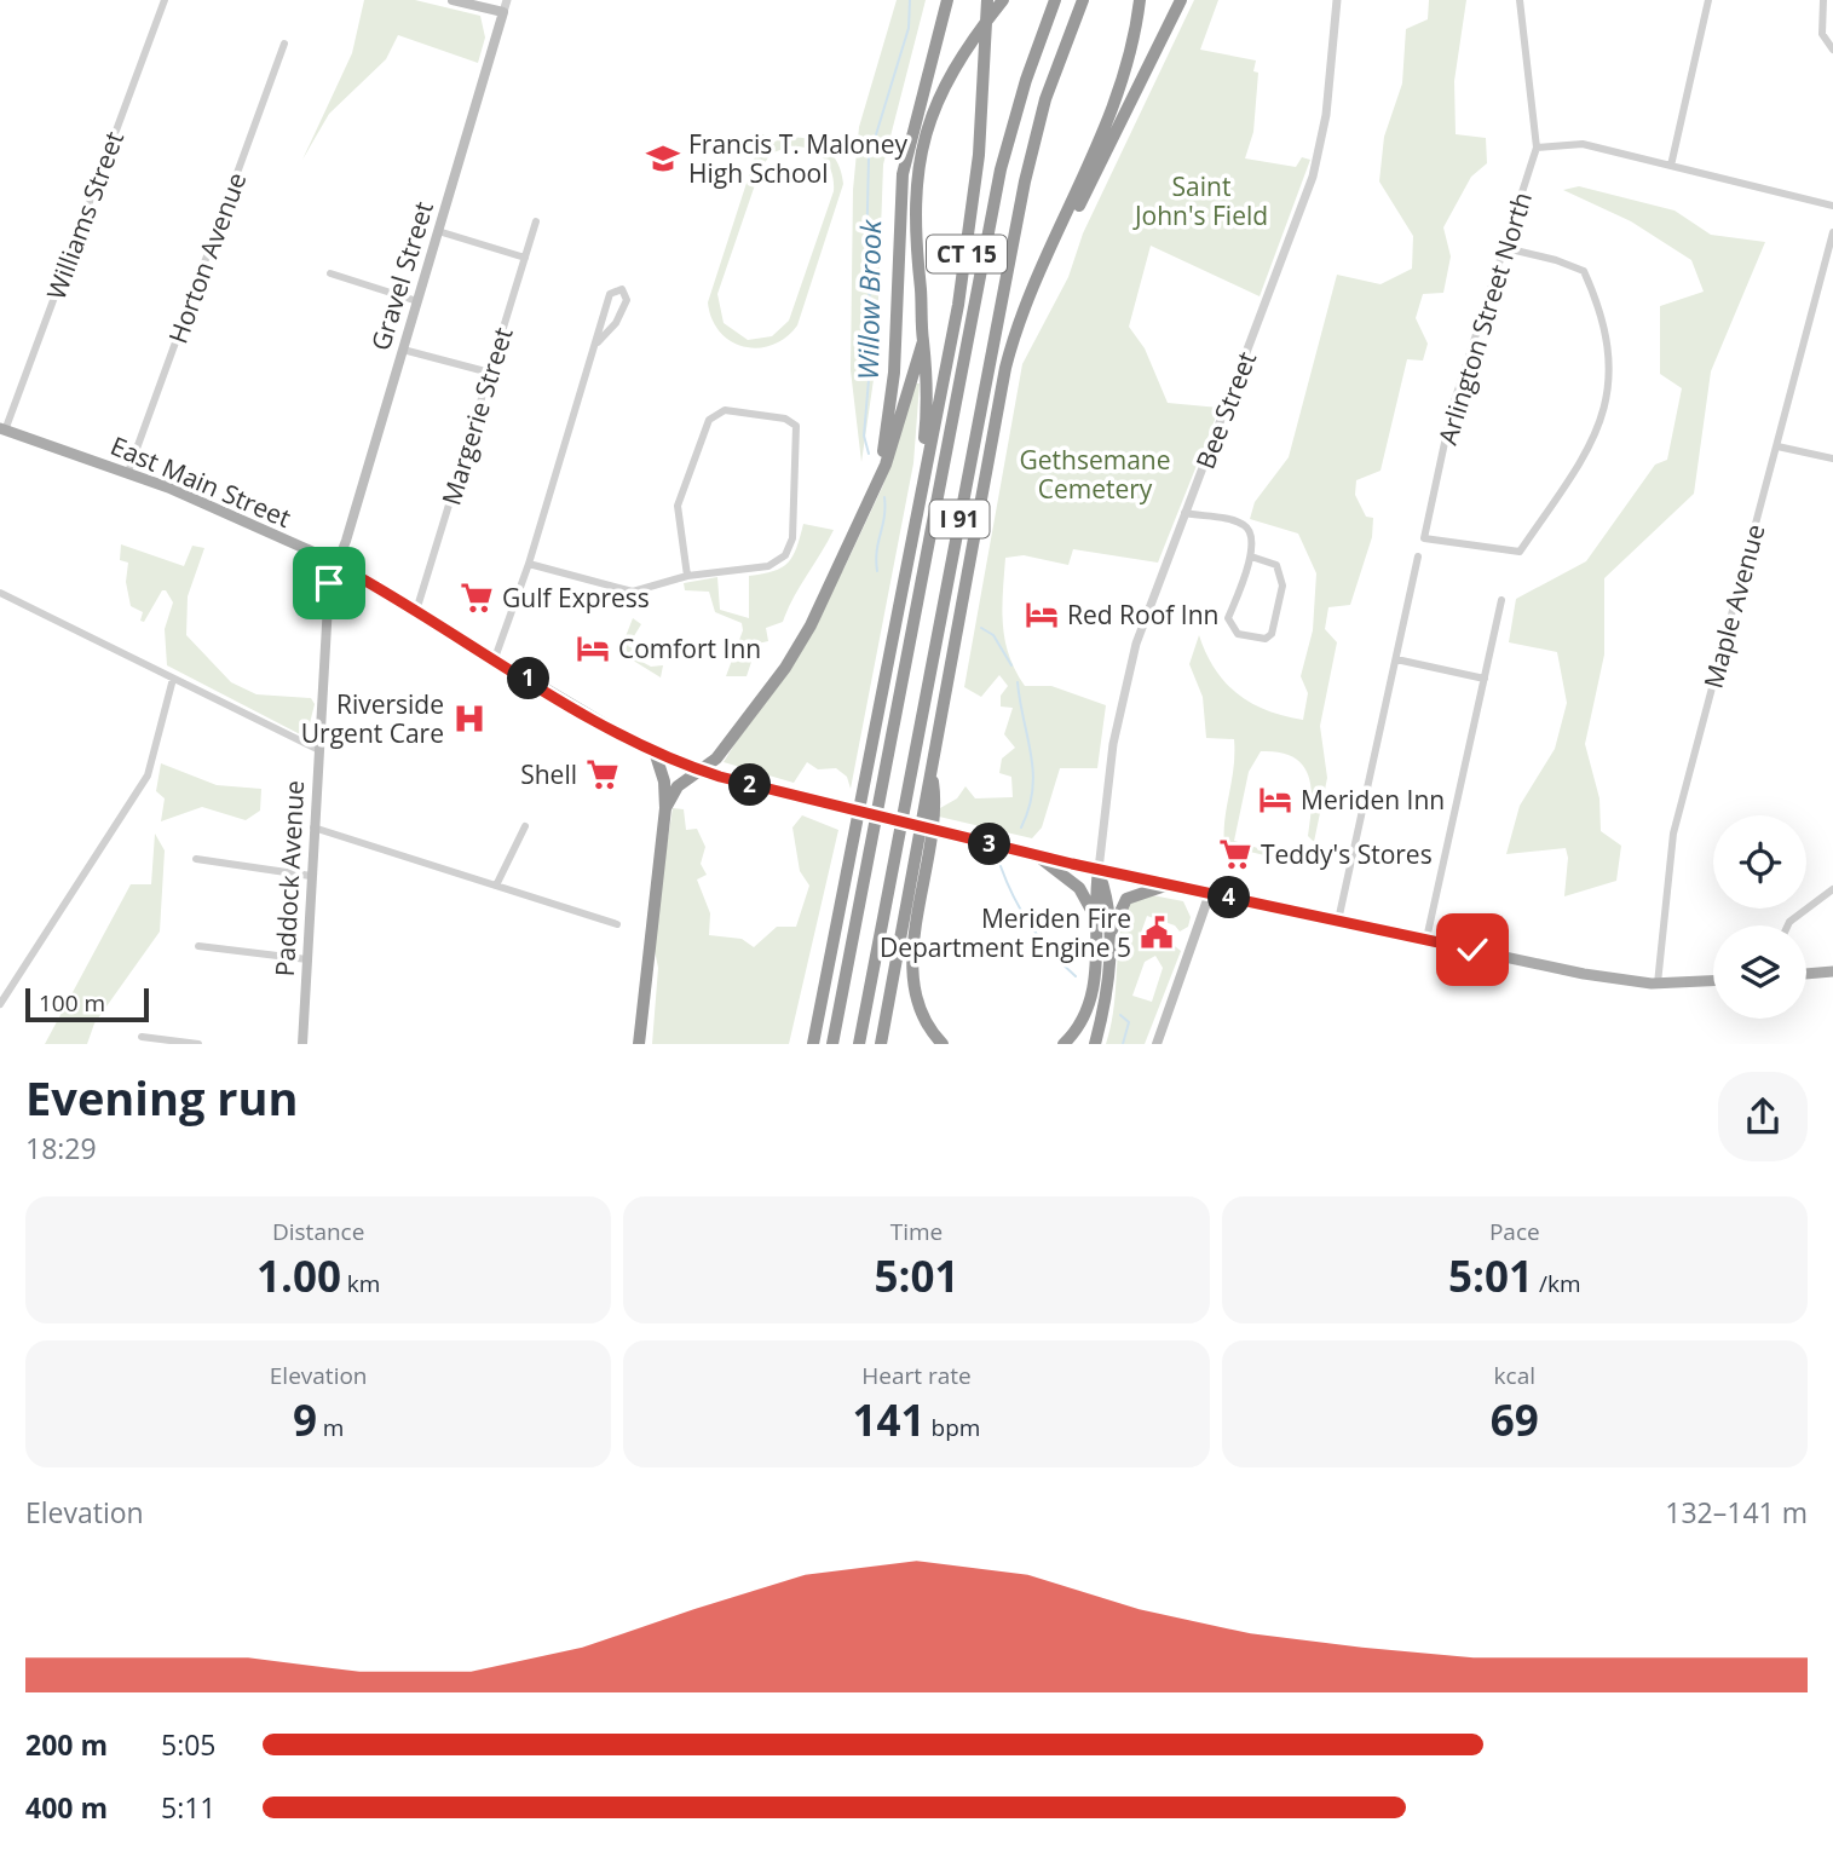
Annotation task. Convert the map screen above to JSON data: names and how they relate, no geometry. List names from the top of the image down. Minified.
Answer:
{"streets":{"highway":["CT 15","I 91"],"main road":["Gravel Street","East Main Street","Paddock Avenue"],"street":["Williams Street","Horton Avenue","Arlington Street North","Bee Street","Margerie Street","Maple Avenue"]},"crossings":[["Williams Street","East Main Street"],["Horton Avenue","East Main Street"],["Gravel Street","East Main Street"],["Gravel Street","Paddock Avenue"],["Bee Street","East Main Street"],["Margerie Street","East Main Street"],["East Main Street","Maple Avenue"],["East Main Street","Paddock Avenue"]],"water":["Willow Brook"],"parks":["Saint John's Field","Gethsemane Cemetery"],"places":{"school or university":["Francis T. Maloney High School"],"supermarket":["Gulf Express","Shell","Teddy's Stores"],"hotel":["Red Roof Inn","Comfort Inn","Meriden Inn"],"hospital":["Riverside Urgent Care"],"public building":["Meriden Fire Department Engine 5"]},"scale_bar":"100 m","page":{"pins":["1","2","3","4"],"scale":"100 m","heading":["Evening run","18:29"],"stats":[["Distance","1.00 km"],["Time","5:01"],["Pace","5:01 /km"],["Elevation","9 m"],["Heart rate","141 bpm"],["kcal","69"]],"chart":["Elevation","132–141 m"],"list":[{"name":"200 m","note":"5:05"},{"name":"400 m","note":"5:11"}]}}
